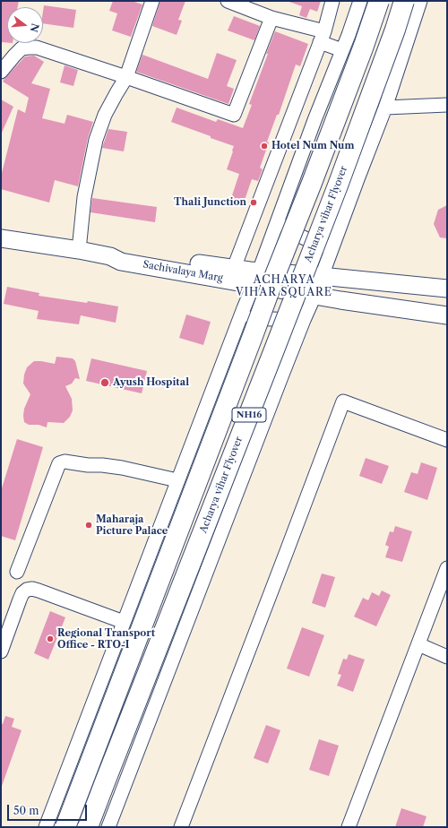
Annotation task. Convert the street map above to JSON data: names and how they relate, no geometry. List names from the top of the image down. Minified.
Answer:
{"streets":{"highway":["Acharya vihar Flyover","NH16"],"main road":["Sachivalaya Marg"]},"districts":["ACHARYA VIHAR SQUARE"],"places":["Hotel Num Num","Thali Junction","Ayush Hospital","Maharaja Picture Palace","Regional Transport Office - RTO-I"],"scale_bar":"50 m","north":"right"}
